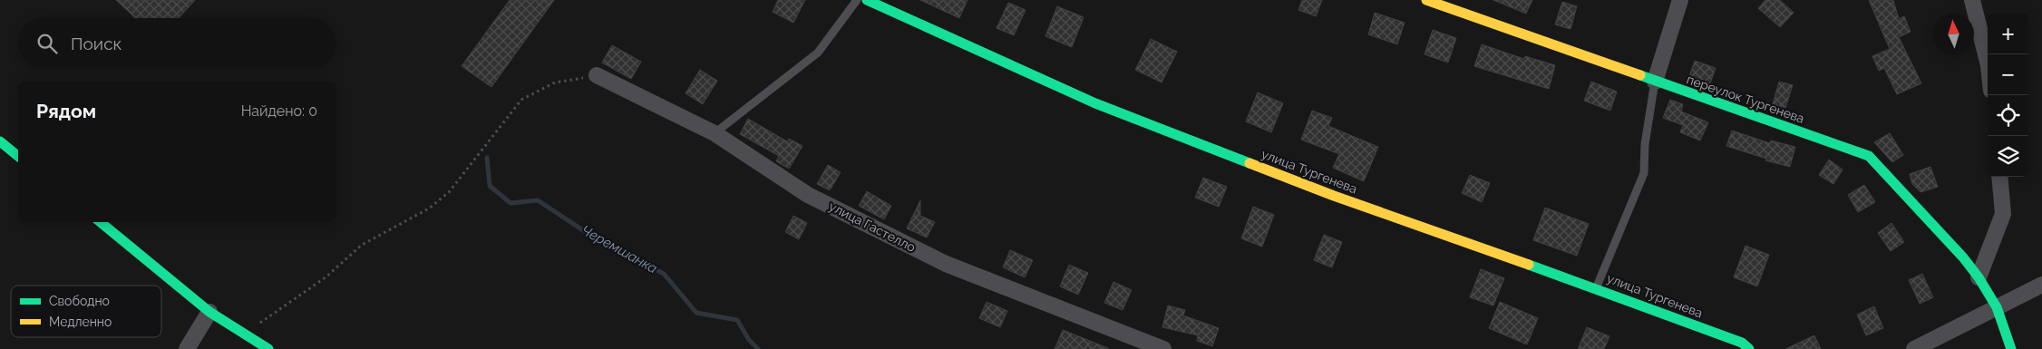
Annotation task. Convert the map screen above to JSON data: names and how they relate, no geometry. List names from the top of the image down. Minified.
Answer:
{"streets":{"street":["переулок Тургенева","улица Тургенева","улица Гастелло"]},"water":["Черемшанка"],"legend":["Свободно","Медленно"],"north":"top","page":{"map_buttons":["+","−"],"search":"Поиск","heading":["Рядом","Найдено: 0"]}}
